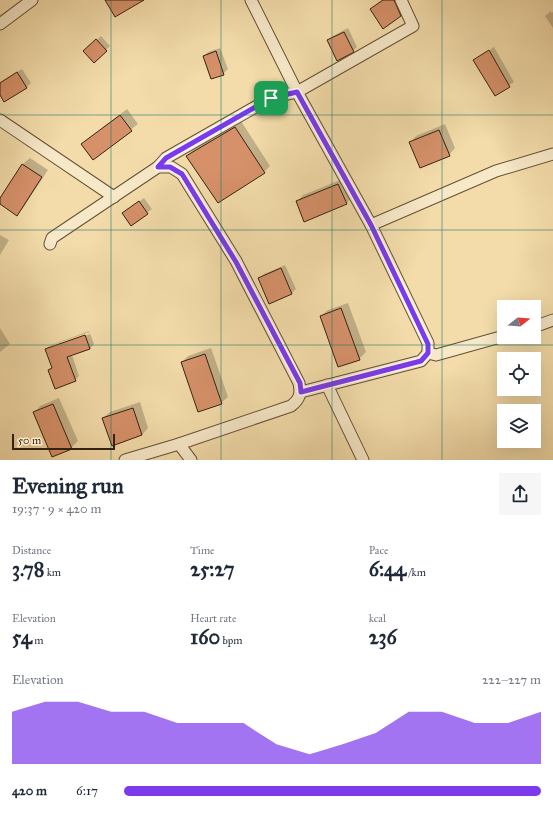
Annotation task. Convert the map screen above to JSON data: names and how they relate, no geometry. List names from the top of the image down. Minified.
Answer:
{"scale_bar":"50 m","north":"right","page":{"scale":"50 m","heading":["Evening run","19:37 · 9 × 420 m"],"stats":[["Distance","3.78 km"],["Time","25:27"],["Pace","6:44 /km"],["Elevation","54 m"],["Heart rate","160 bpm"],["kcal","236"]],"chart":["Elevation","222–227 m"],"list":[{"name":"420 m","note":"6:17"}]}}
